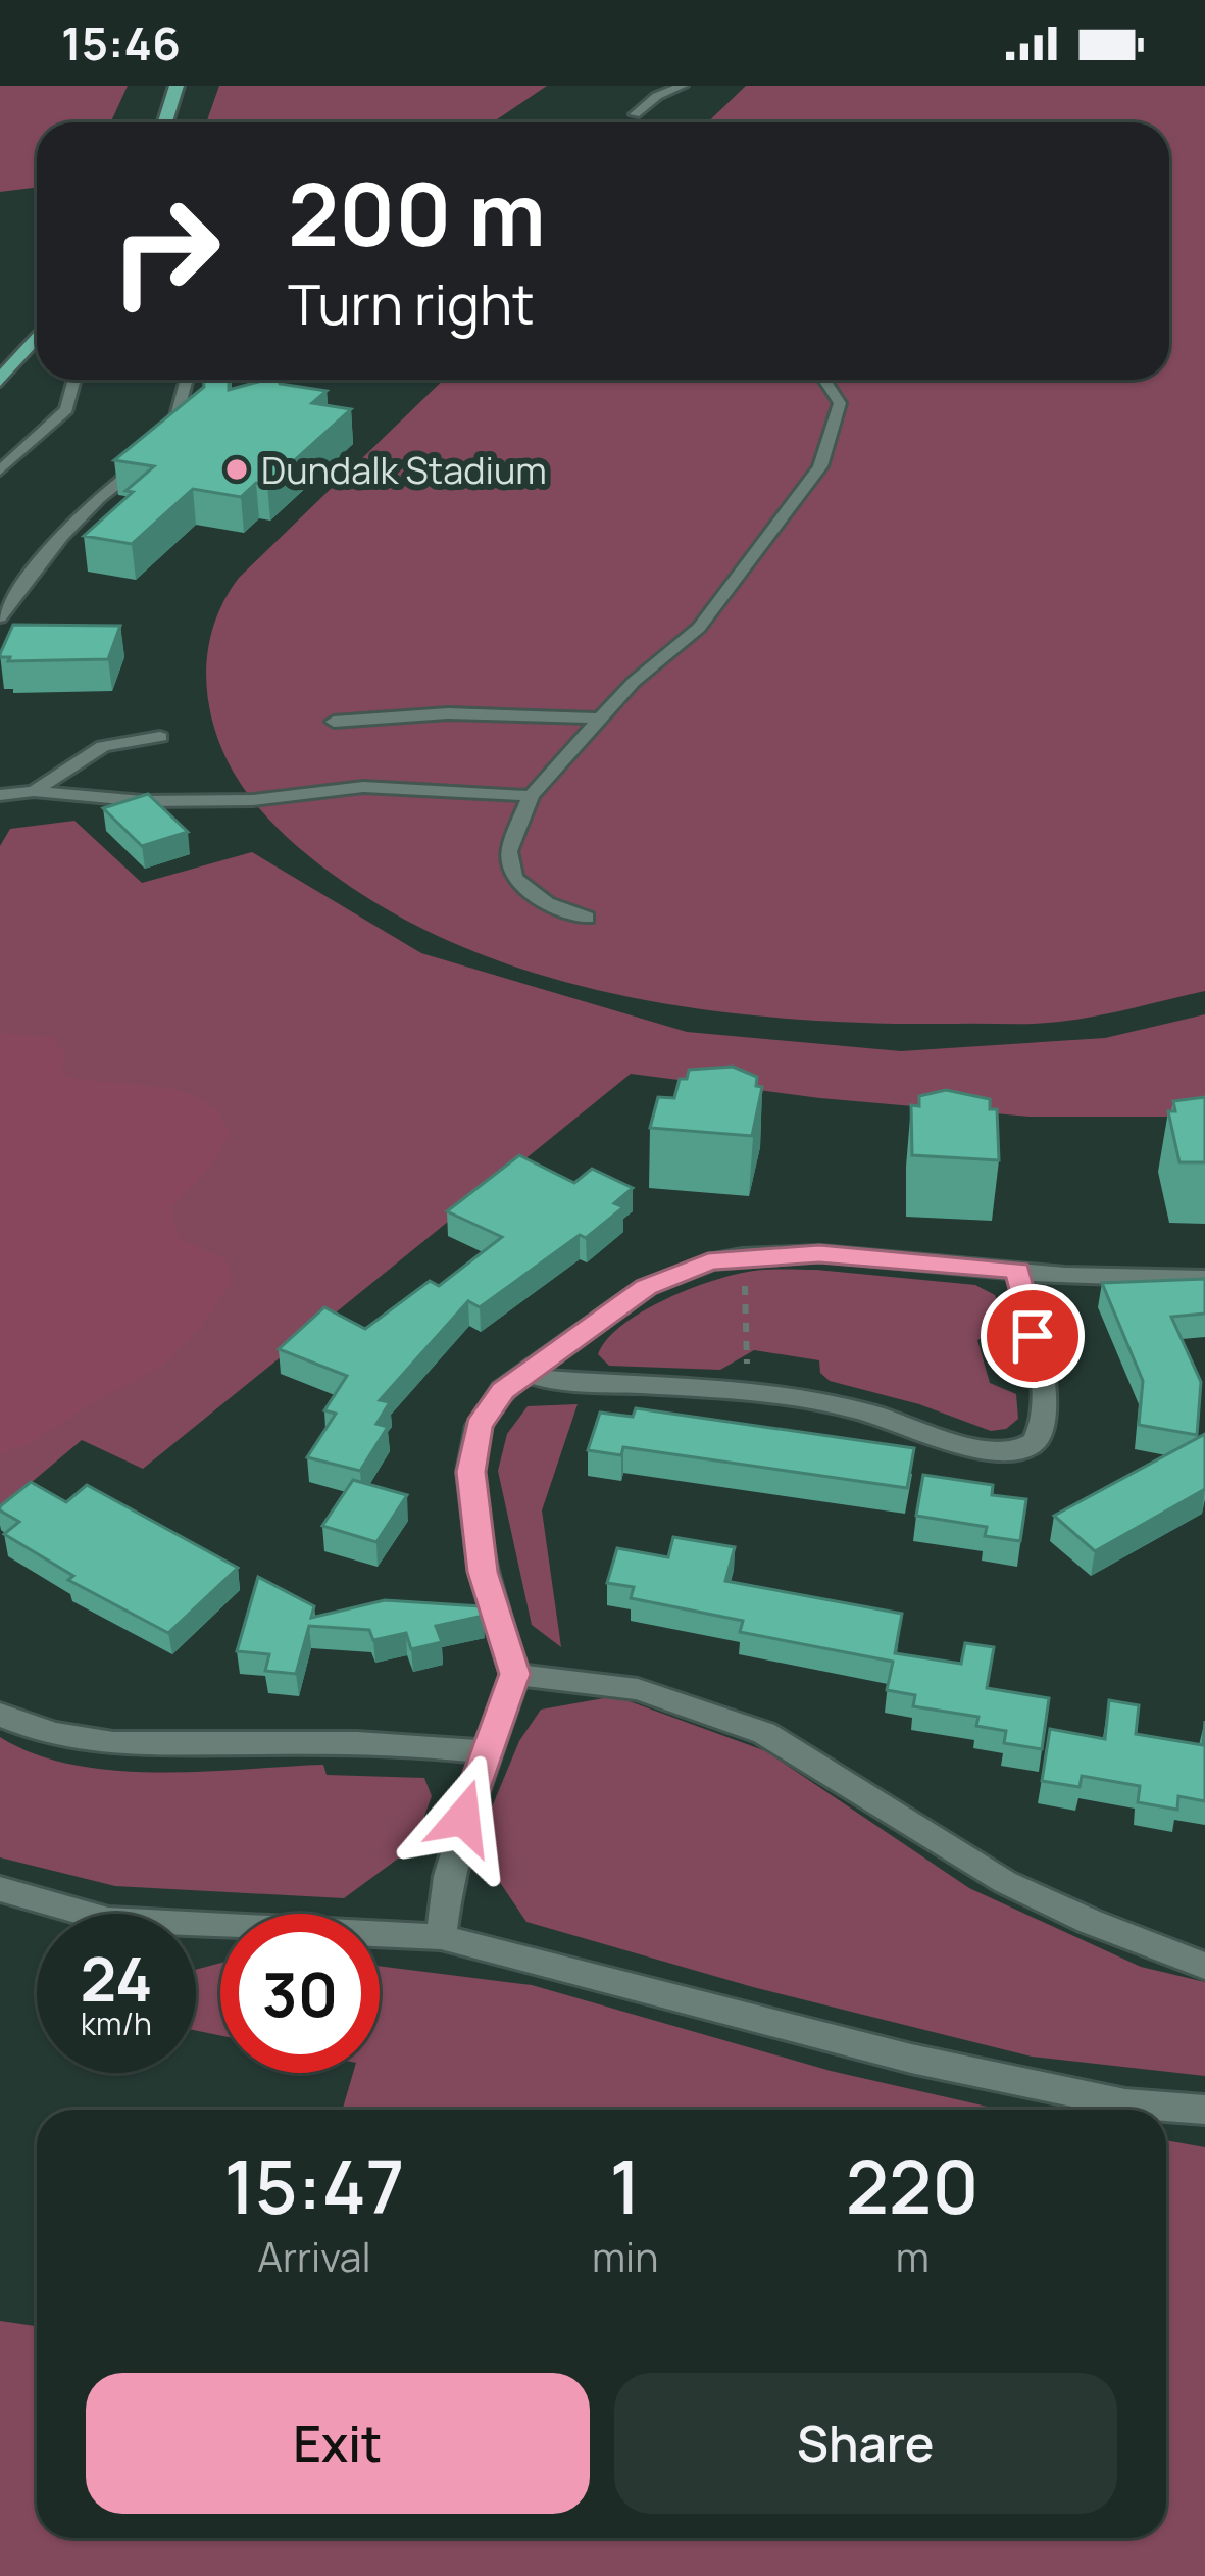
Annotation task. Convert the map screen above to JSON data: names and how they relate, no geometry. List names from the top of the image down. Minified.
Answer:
{"places":["Dundalk Stadium"],"page":{"status":"15:46","turn":["200 m","Turn right"],"speed":"24 km/h","limit":"30","eta":["15:47","Arrival","1","min","220","m"],"buttons":["Exit","Share"]}}
